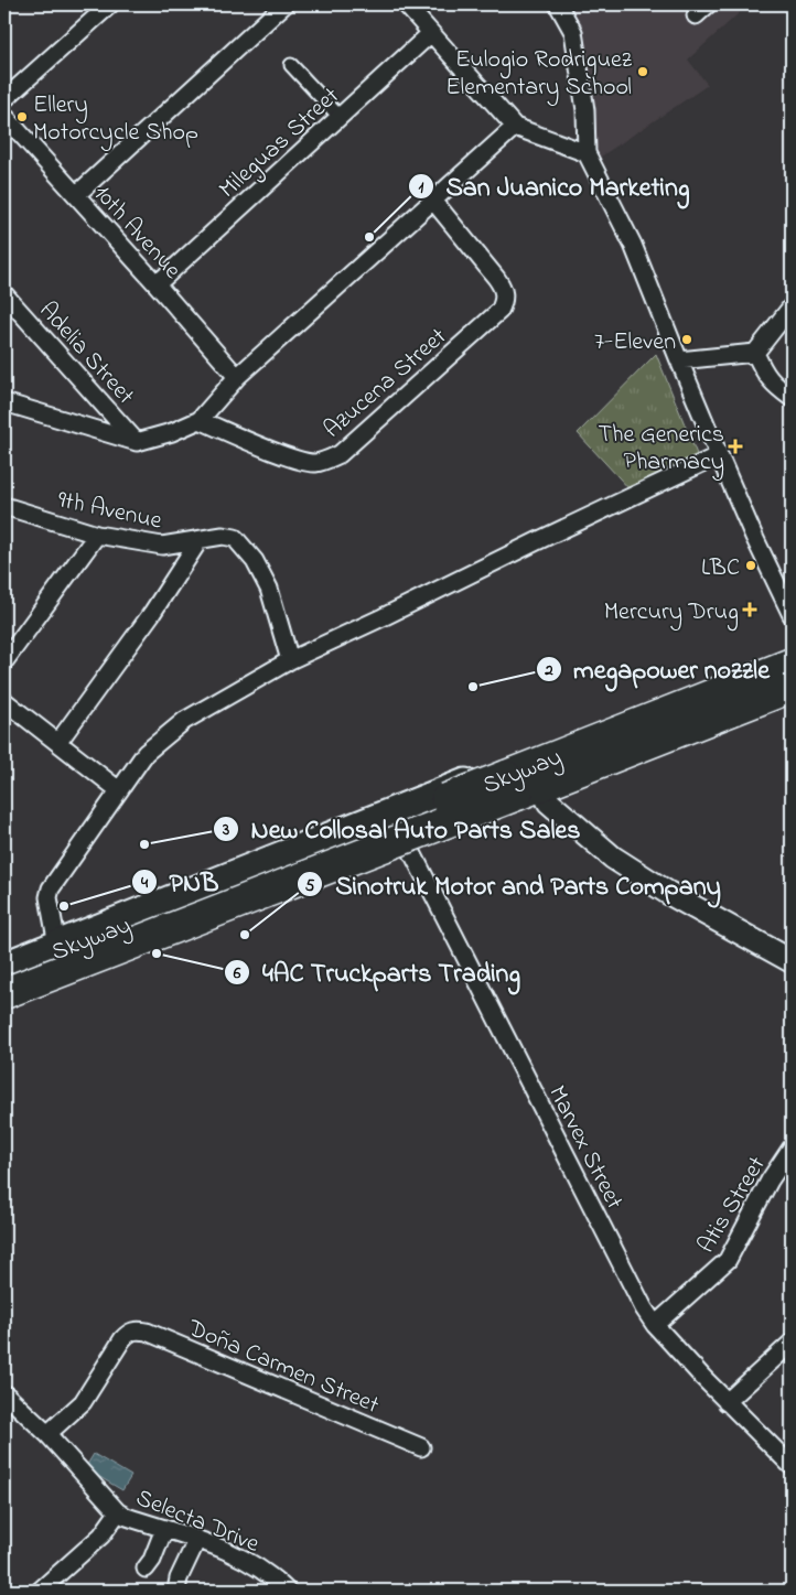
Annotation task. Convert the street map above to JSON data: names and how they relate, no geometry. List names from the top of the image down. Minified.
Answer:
{"streets":{"highway":["Skyway"],"street":["Mileguas Street","10th Avenue","Adelia Street","Azucena Street","9th Avenue","Marvex Street","Atis Street","Doña Carmen Street","Selecta Drive"]},"crossings":[["Mileguas Street","10th Avenue"],["Marvex Street","Atis Street"],["Doña Carmen Street","Selecta Drive"]],"places":{"other":["Eulogio Rodriguez Elementary School","Ellery Motorcycle Shop","San Juanico Marketing","7-Eleven","LBC","megapower nozzle","New Collosal Auto Parts Sales","PNB","Sinotruk Motor and Parts Company","4AC Truckparts Trading"],"health":["The Generics Pharmacy","Mercury Drug"]}}
